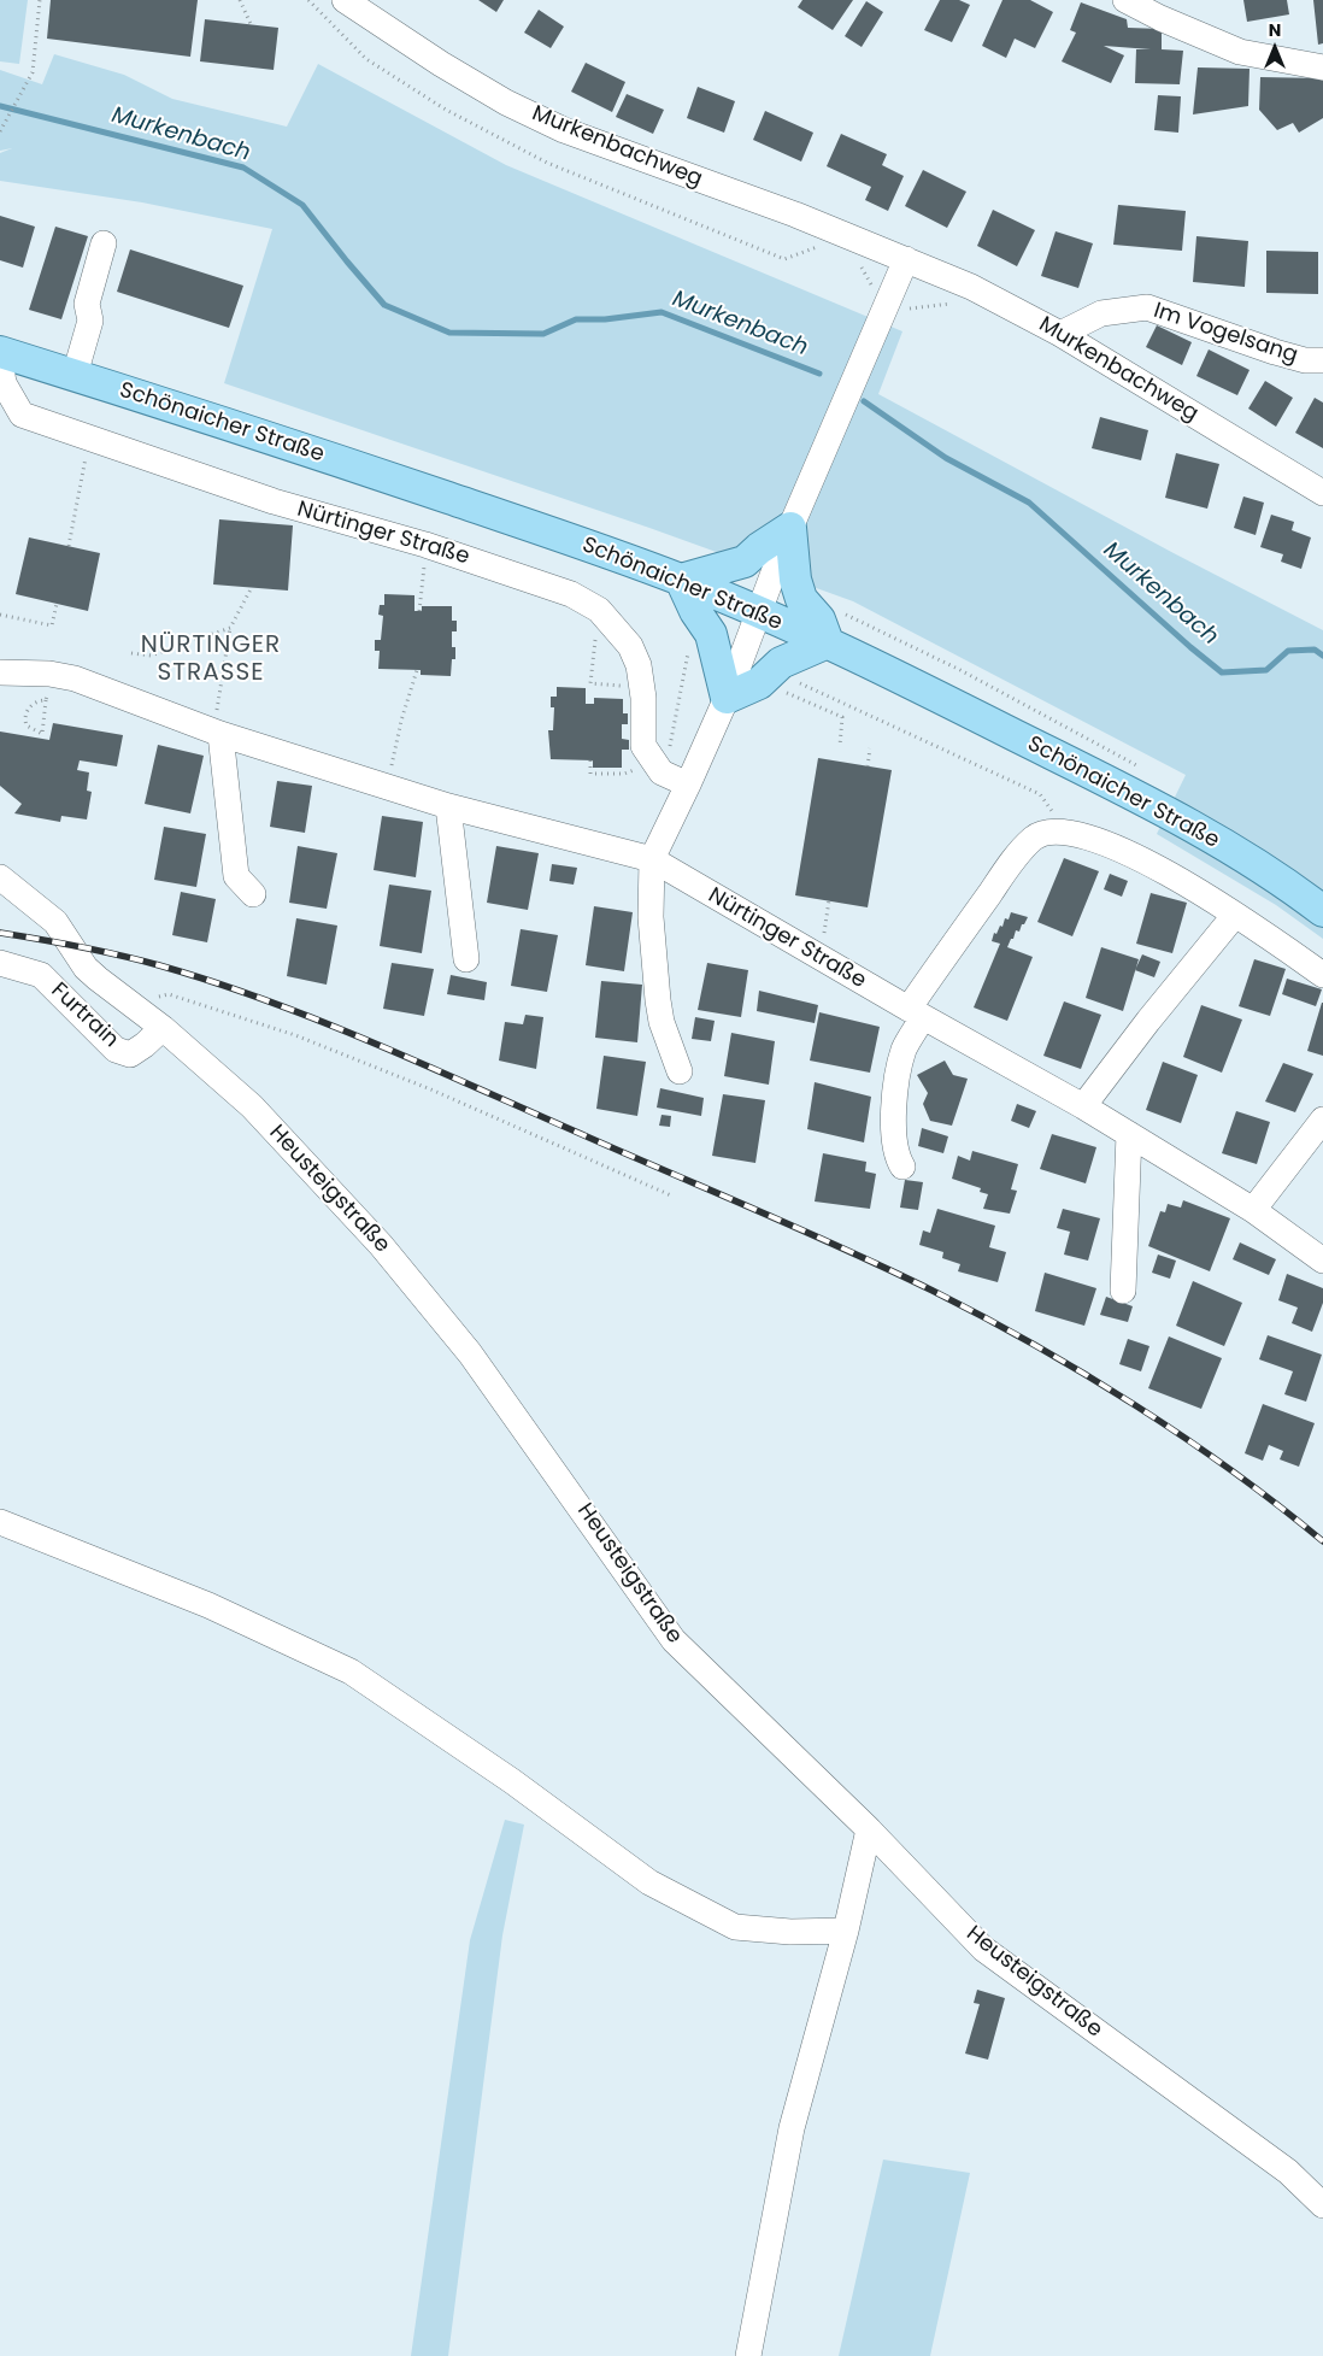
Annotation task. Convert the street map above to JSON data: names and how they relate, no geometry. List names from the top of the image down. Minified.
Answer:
{"streets":{"main road":["Schönaicher Straße"],"street":["Murkenbachweg","Im Vogelsang","Nürtinger Straße","Furtrain","Heusteigstraße"]},"crossings":[["Murkenbachweg","Im Vogelsang"],["Furtrain","Heusteigstraße"]],"districts":["NÜRTINGER STRASSE"],"water":["Murkenbach"],"north":"top"}
